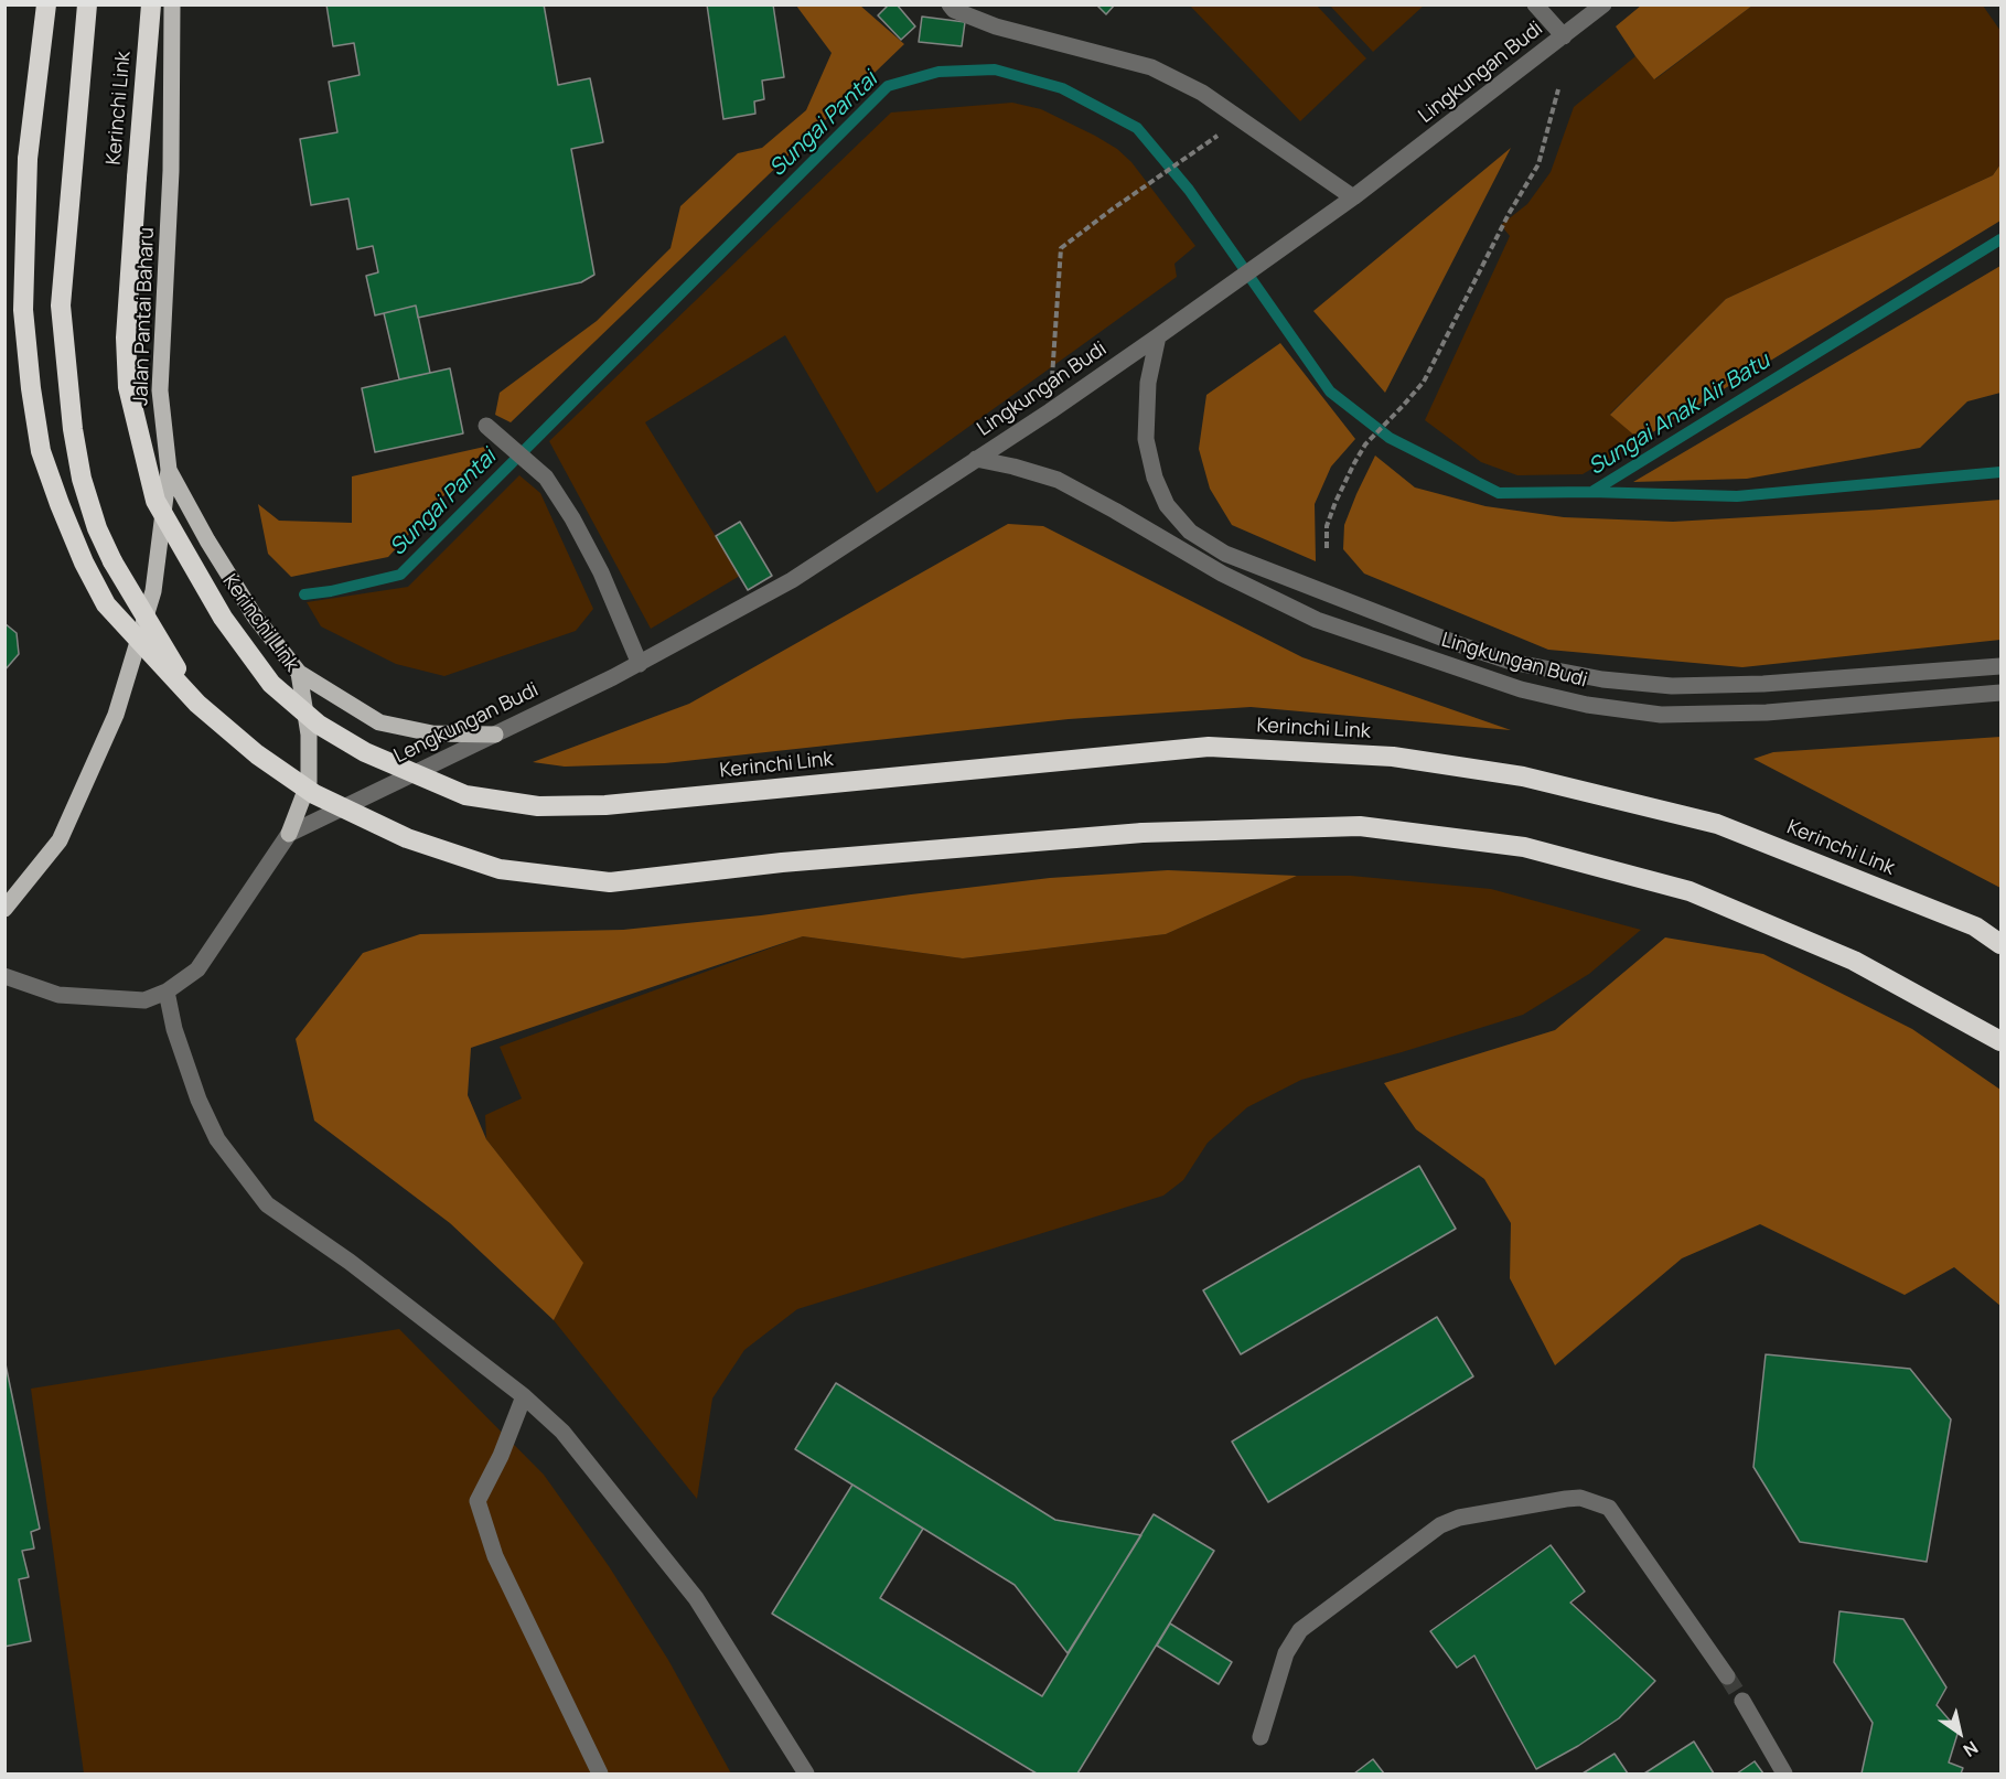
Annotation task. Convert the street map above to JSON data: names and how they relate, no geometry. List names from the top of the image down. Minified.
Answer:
{"streets":{"highway":["Kerinchi Link"],"main road":["Jalan Pantai Baharu"],"street":["Lingkungan Budi","Lengkungan Budi"]},"crossings":[["Lingkungan Budi","Lengkungan Budi"]],"water":["Sungai Pantai","Sungai Anak Air Batu"],"north":"bottom right"}
